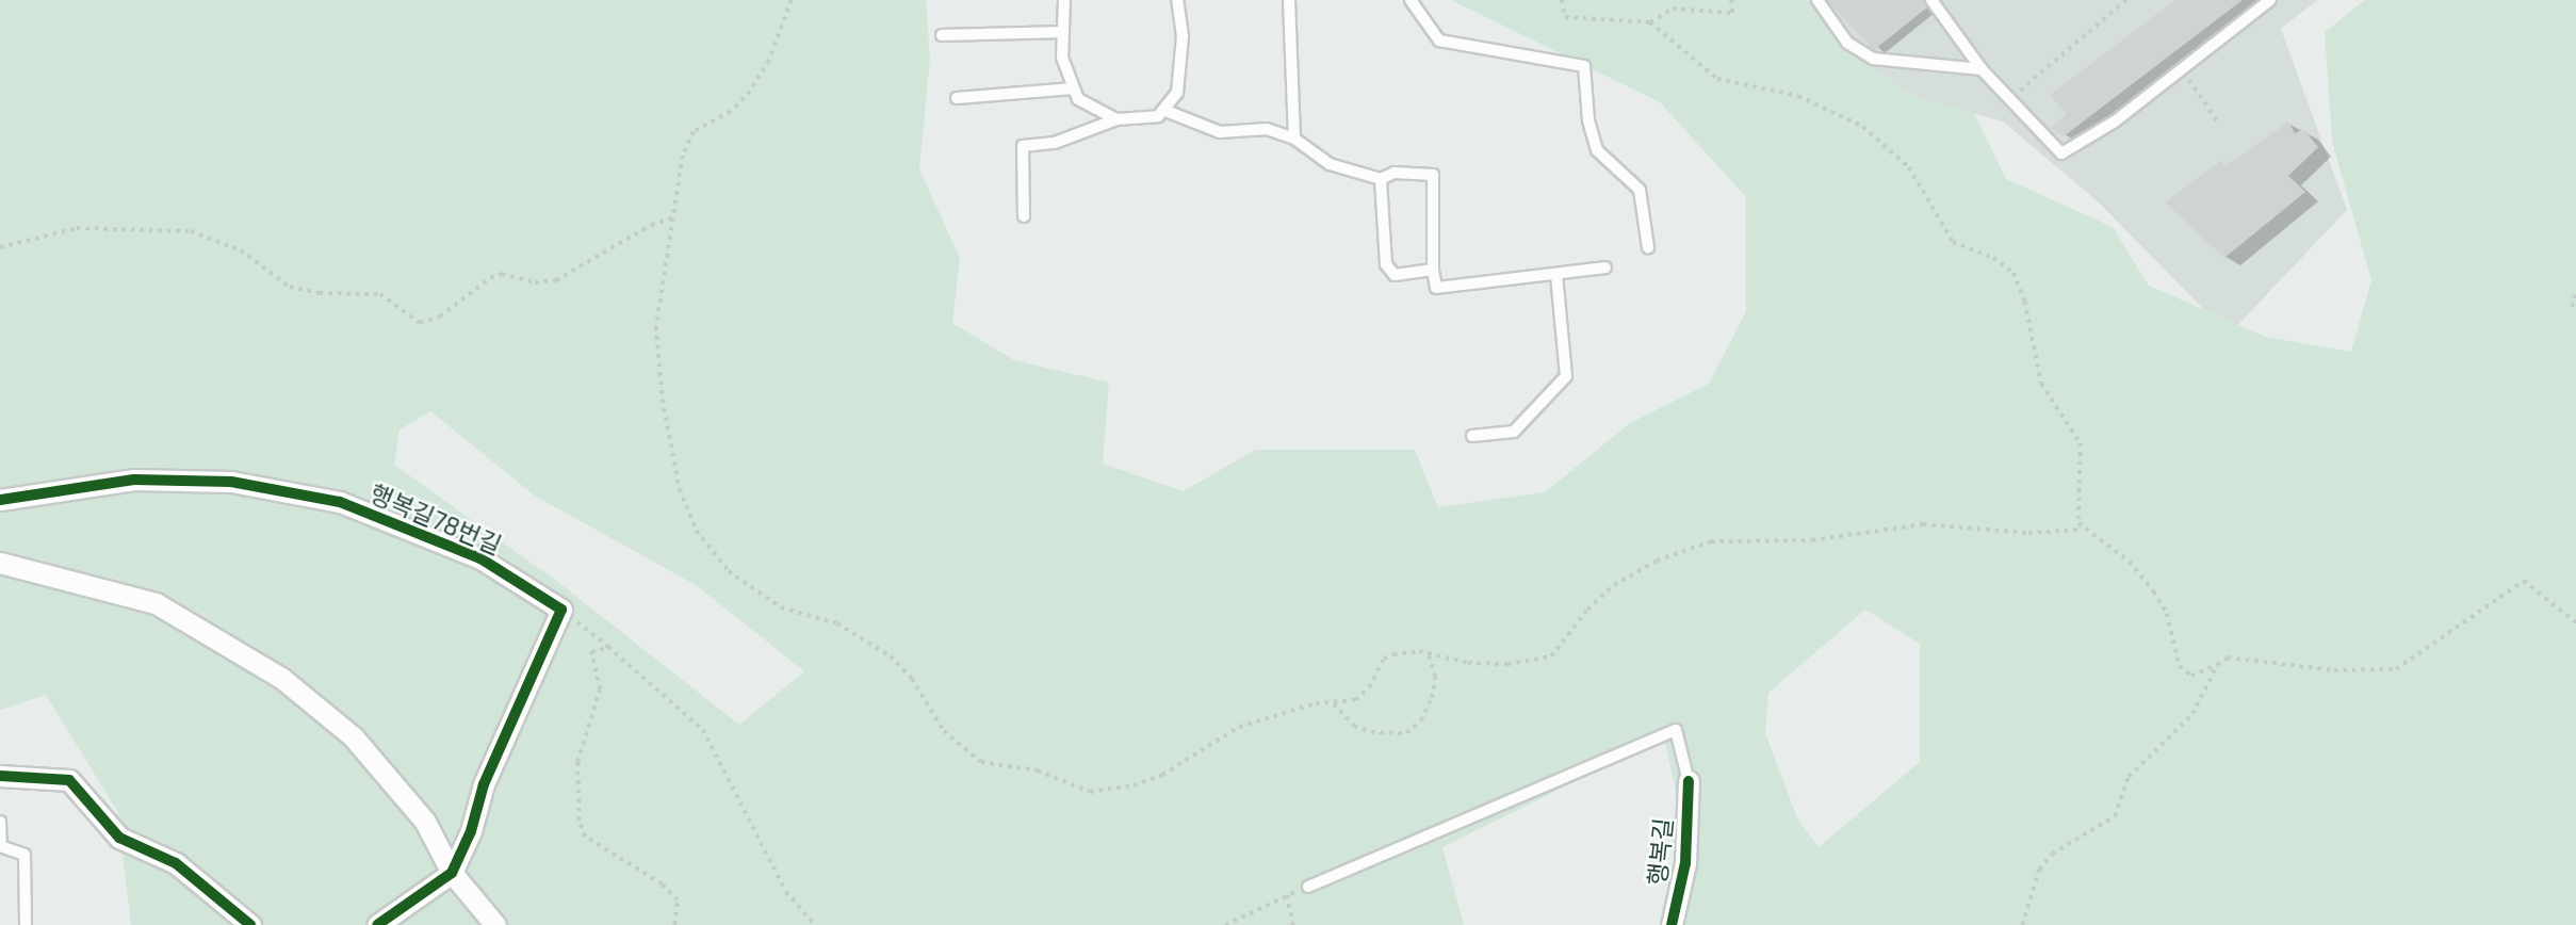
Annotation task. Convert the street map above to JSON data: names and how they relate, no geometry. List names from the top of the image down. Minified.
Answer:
{"streets":{"street":["행복길78번길","행복길"]}}
